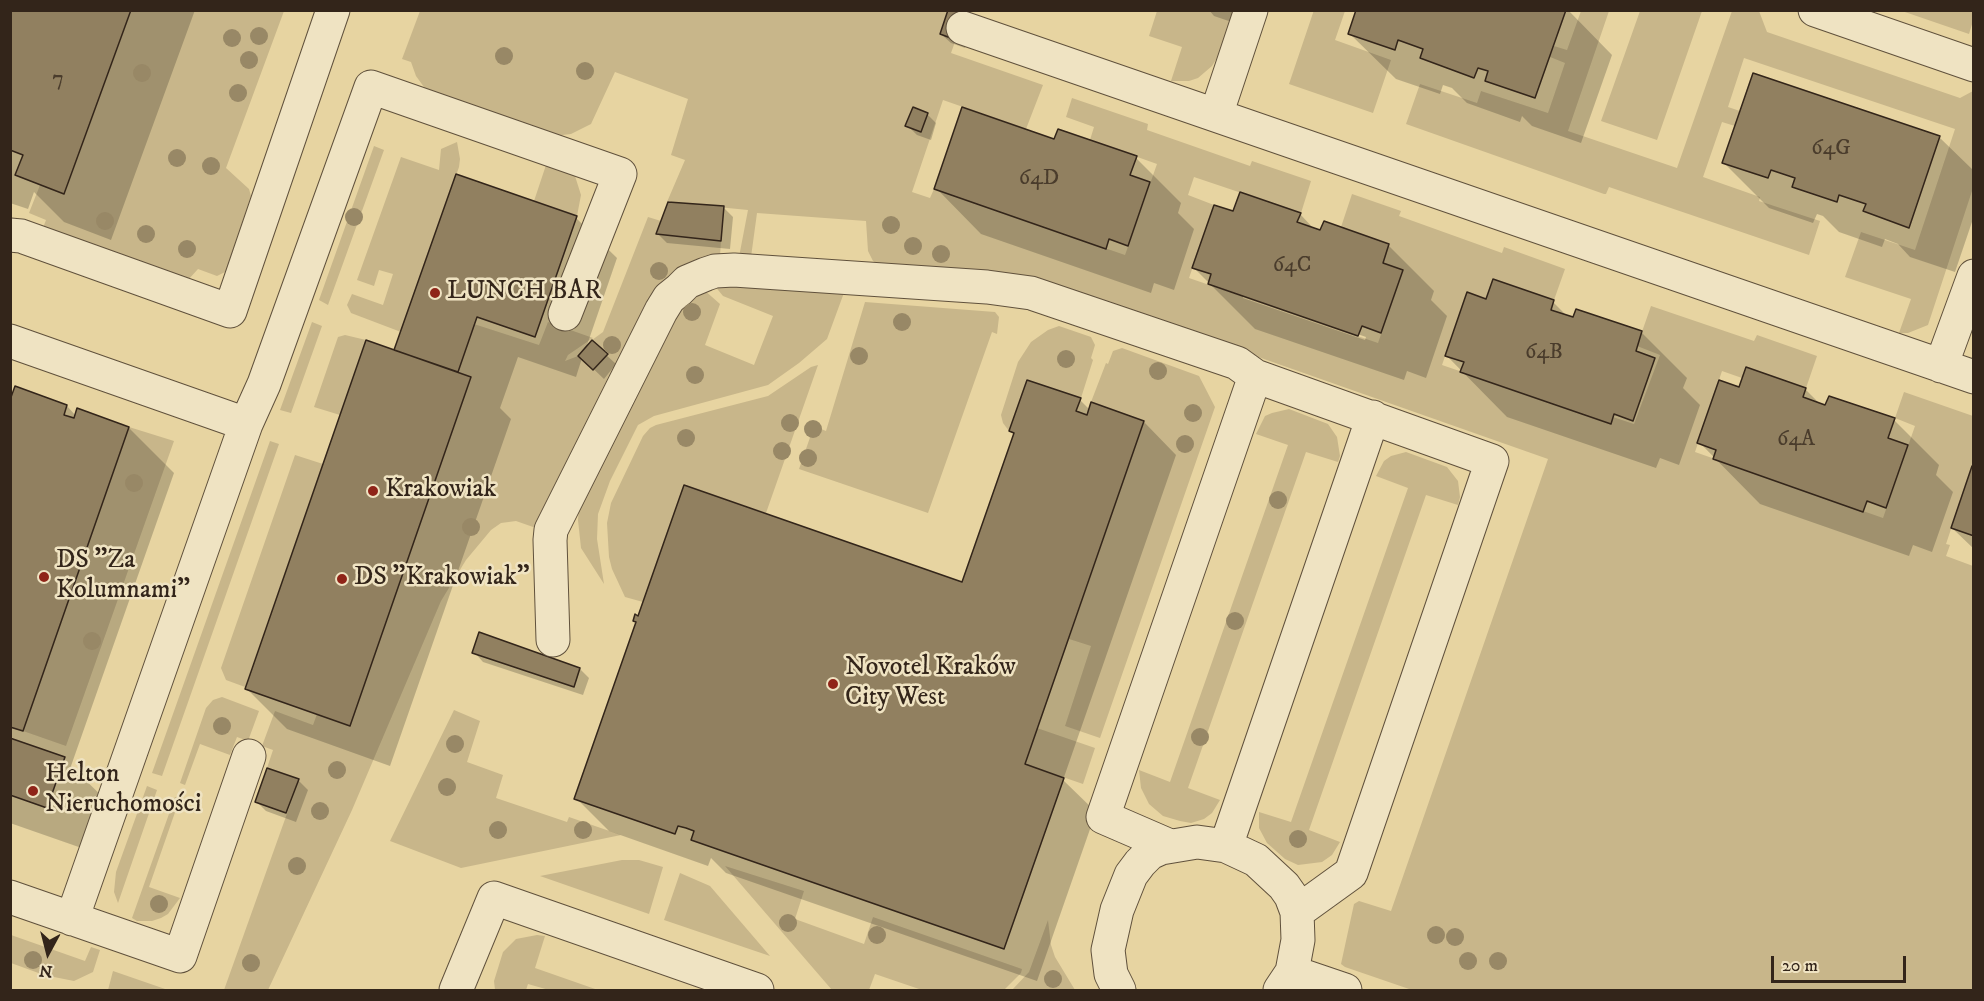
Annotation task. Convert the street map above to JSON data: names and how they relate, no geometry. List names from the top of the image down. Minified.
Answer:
{"places":["LUNCH BAR","Krakowiak","DS \"Za Kolumnami\"","DS \"Krakowiak\"","Novotel Kraków City West","Helton Nieruchomości"],"house_numbers":["7","64G","64D","64C","64B","64A"],"scale_bar":"20 m","north":"bottom"}
